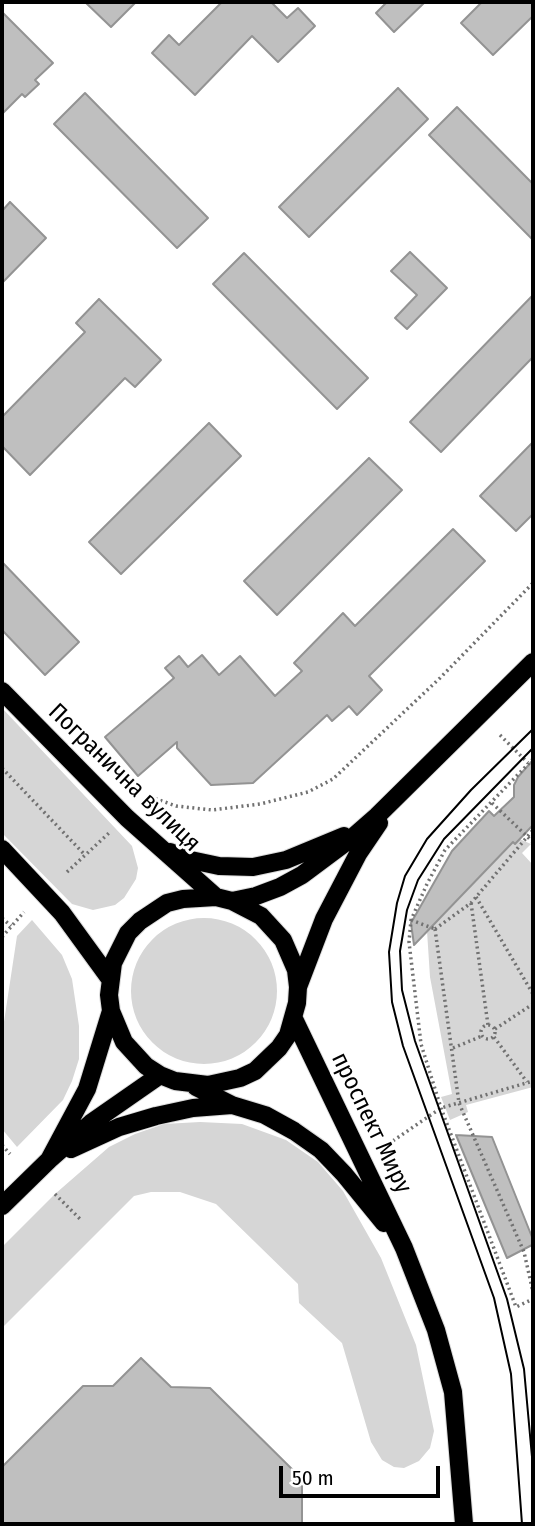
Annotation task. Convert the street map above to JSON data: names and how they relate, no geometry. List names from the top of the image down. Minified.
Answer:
{"streets":{"main road":["Погранична вулиця","проспект Миру"]},"crossings":[["Погранична вулиця","проспект Миру"]],"scale_bar":"50 m"}
